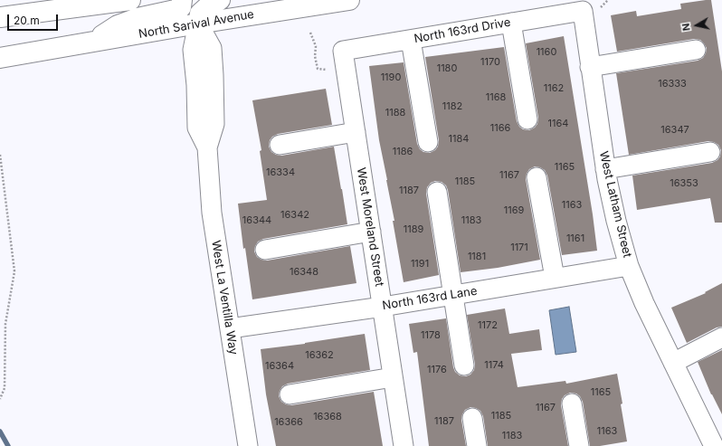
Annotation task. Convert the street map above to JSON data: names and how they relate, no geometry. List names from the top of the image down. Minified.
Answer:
{"streets":{"main road":["North Sarival Avenue"],"street":["North 163rd Drive","West Latham Street","West Moreland Street","West La Ventilla Way","North 163rd Lane"]},"crossings":[["North Sarival Avenue","West La Ventilla Way"],["North 163rd Drive","West Latham Street"],["North 163rd Drive","West Moreland Street"],["West Latham Street","North 163rd Lane"],["West Moreland Street","North 163rd Lane"],["West La Ventilla Way","North 163rd Lane"]],"house_numbers":["1160","1170","1180","1190","16333","1162","1168","1182","1188","1164","1166","16347","1184","1186","1165","16334","1167","1185","16353","1187","1163","1169","16342","16344","1183","1189","1161","1171","1181","1191","16348","1172","1178","16362","1174","16364","1176","1165","1167","1185","16368","1187","16366","1163","1183"],"scale_bar":"20 m","north":"left"}
